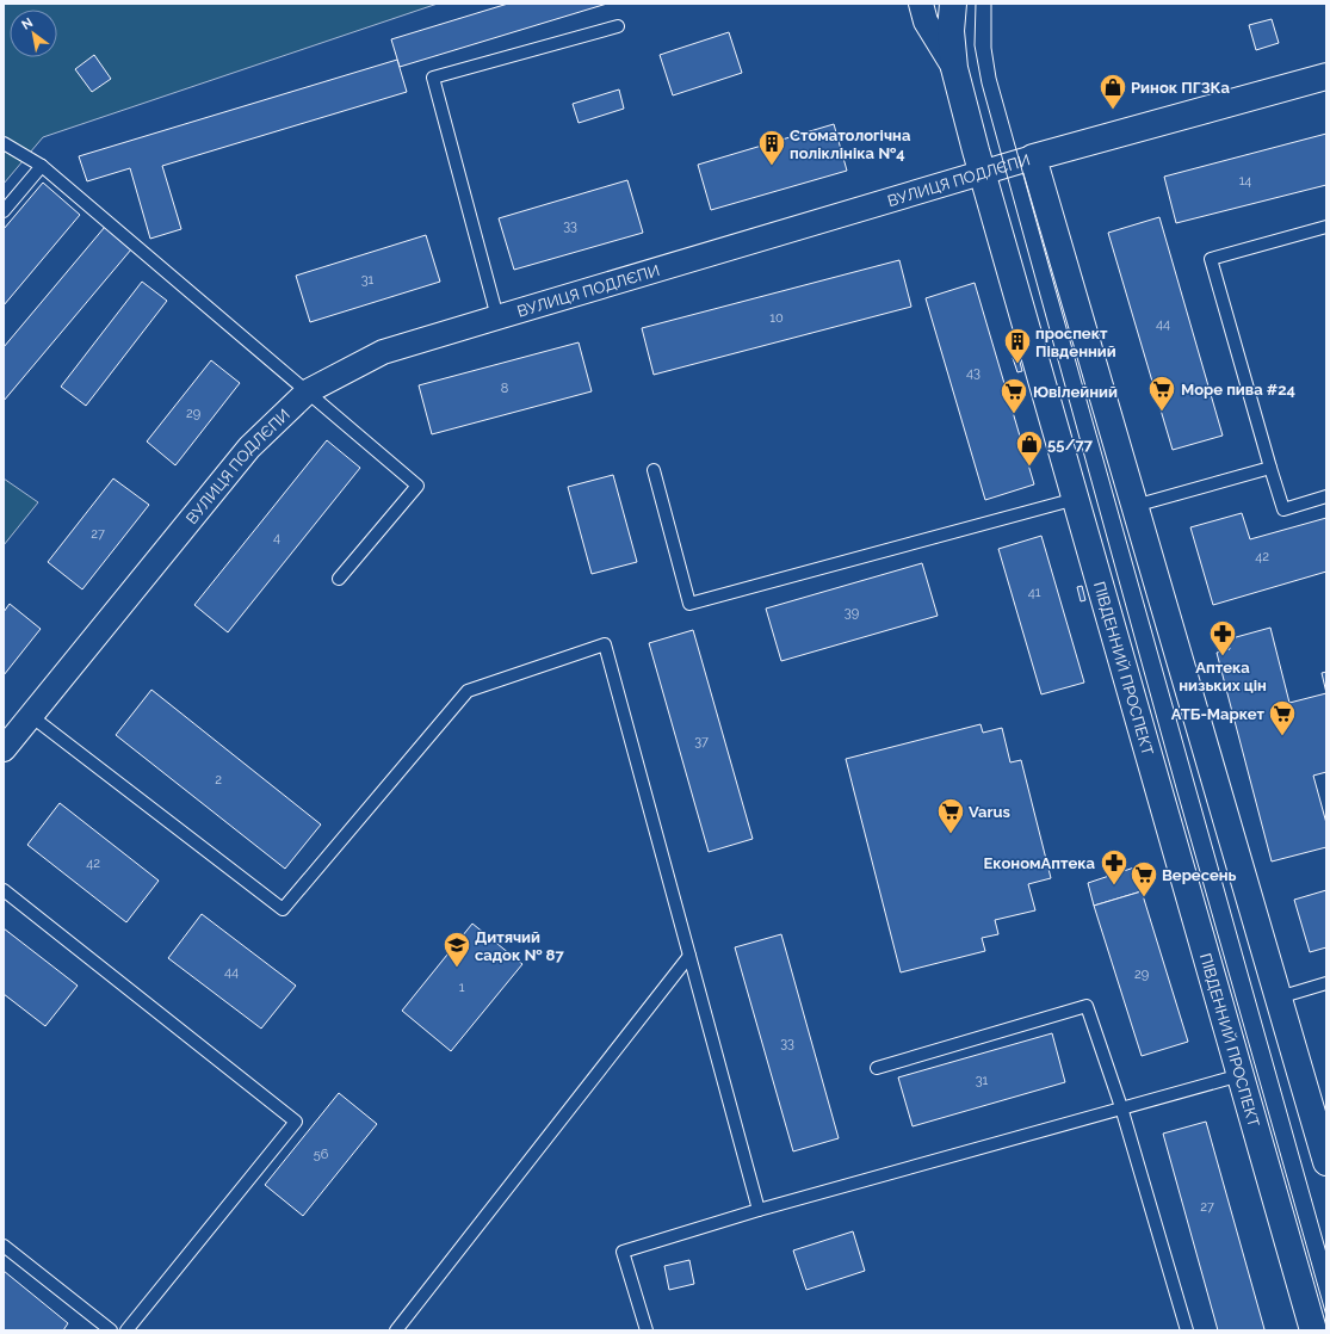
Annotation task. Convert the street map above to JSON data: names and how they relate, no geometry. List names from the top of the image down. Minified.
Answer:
{"streets":{"main road":["ВУЛИЦЯ ПОДЛЄПИ","ПІВДЕННИЙ ПРОСПЕКТ"]},"crossings":[["ВУЛИЦЯ ПОДЛЄПИ","ПІВДЕННИЙ ПРОСПЕКТ"]],"places":{"shop":["Ринок ПГЗКа","55/77"],"building":["Стоматологічна поліклініка №4","проспект Південний"],"supermarket":["Море пива #24","Ювілейний","АТБ-Маркет","Varus","Вересень"],"pharmacy":["Аптека низьких цін","ЕкономАптека"],"school or university":["Дитячий садок № 87"]},"house_numbers":["14","33","31","10","44","43","8","29","27","4","42","41","39","37","2","42","44","29","1","33","31","56","27"],"north":"top left"}
